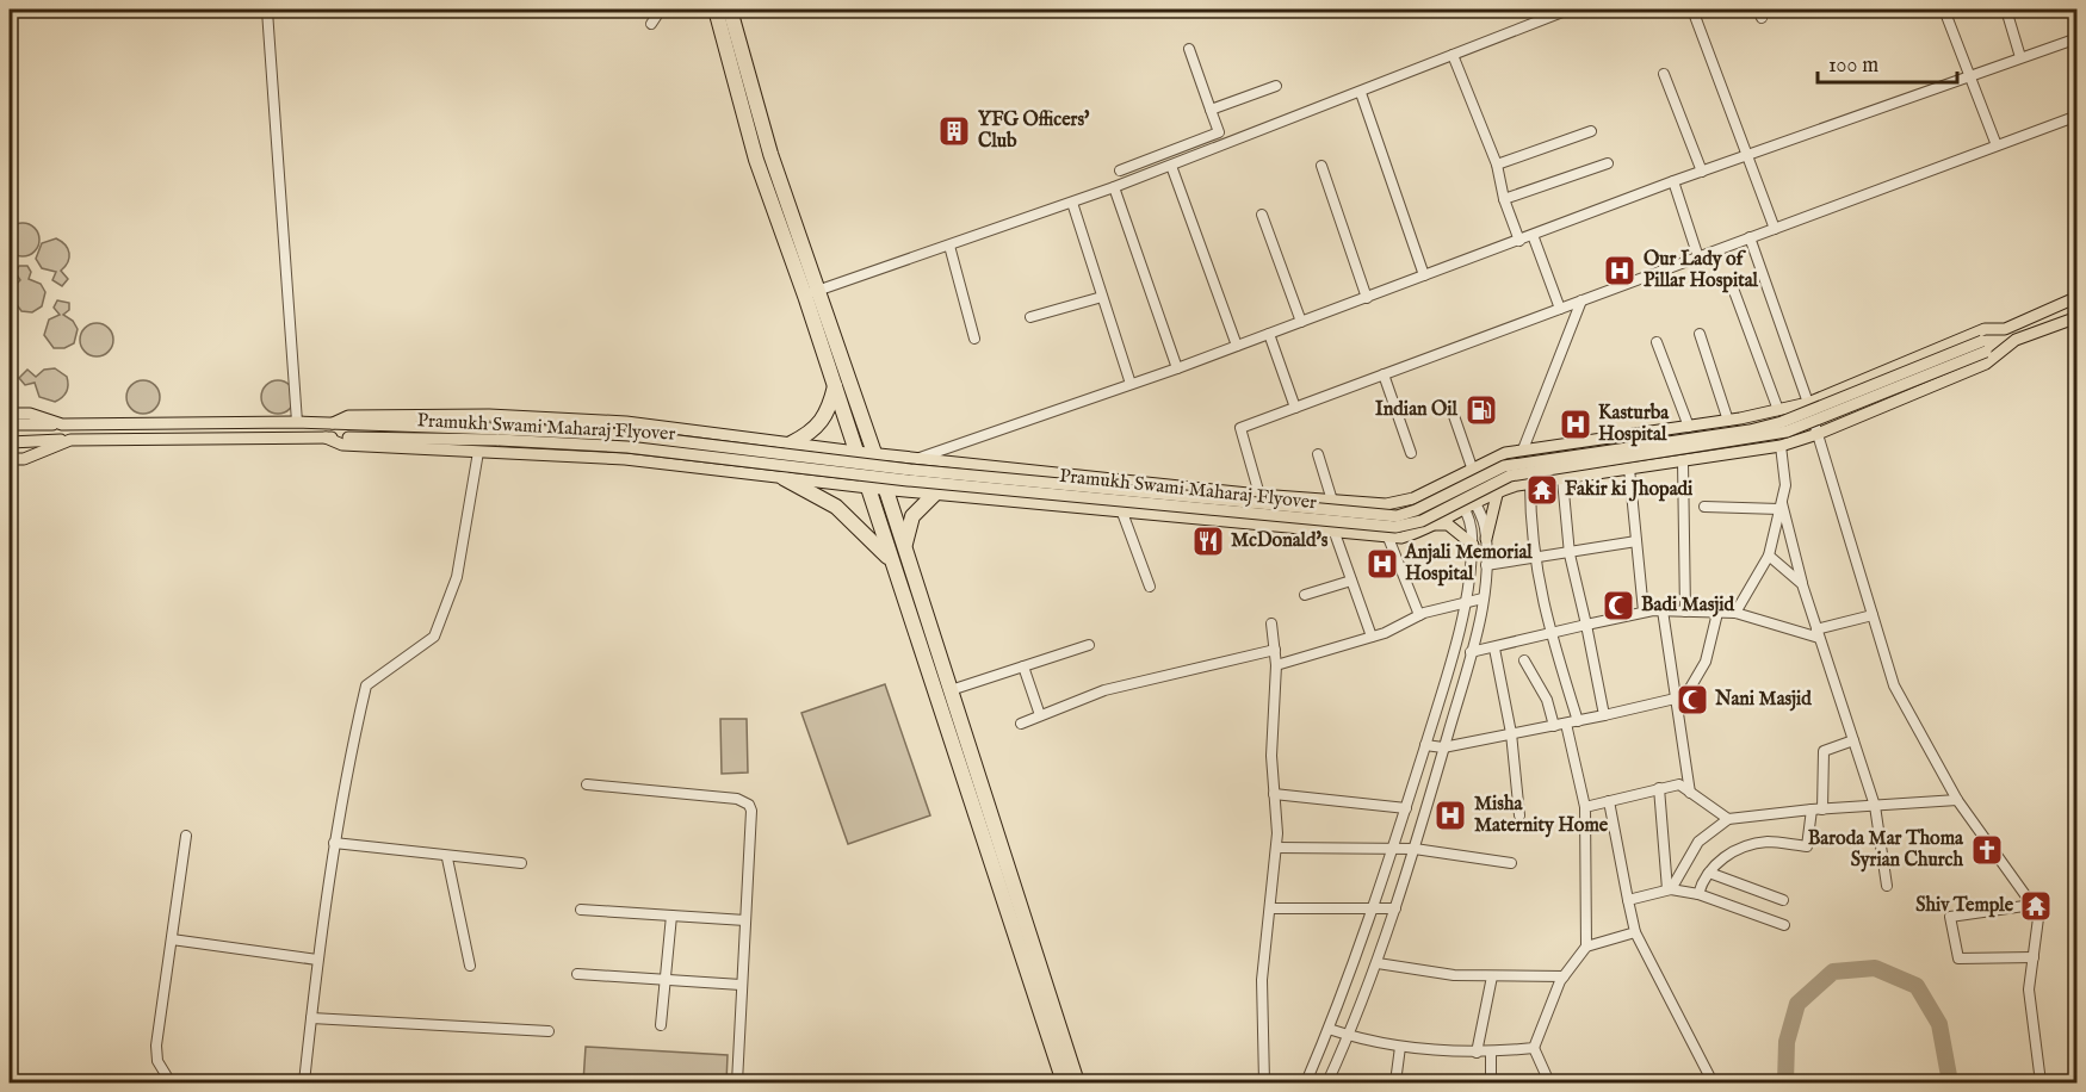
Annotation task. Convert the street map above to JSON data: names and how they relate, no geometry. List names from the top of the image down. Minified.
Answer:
{"streets":{"main road":["Pramukh Swami Maharaj Flyover"]},"places":{"building":["YFG Officers' Club"],"hospital":["Our Lady of Pillar Hospital","Kasturba Hospital","Anjali Memorial Hospital","Misha Maternity Home"],"fuel station":["Indian Oil"],"temple":["Fakir ki Jhopadi","Shiv Temple"],"restaurant":["McDonald's"],"mosque":["Badi Masjid","Nani Masjid"],"church":["Baroda Mar Thoma Syrian Church"]},"scale_bar":"100 m"}
